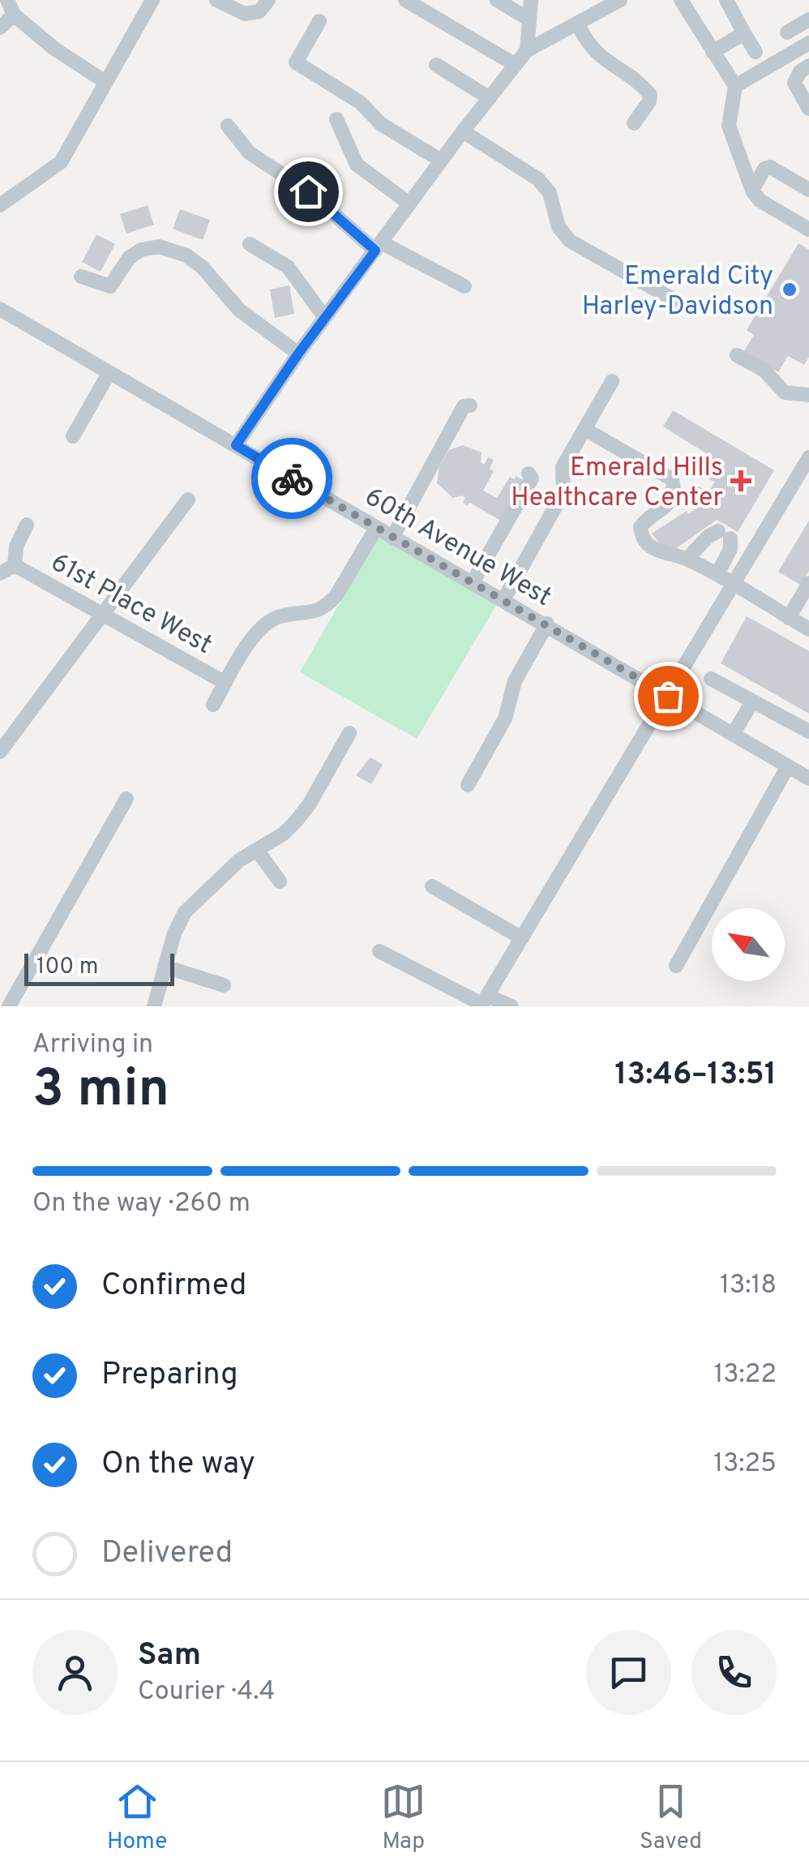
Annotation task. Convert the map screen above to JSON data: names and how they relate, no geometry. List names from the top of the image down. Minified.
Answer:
{"streets":{"street":["60th Avenue West","61st Place West"]},"places":{"other":["Emerald City Harley-Davidson"],"health":["Emerald Hills Healthcare Center"]},"scale_bar":"100 m","north":"top left","page":{"scale":"100 m","heading":["3 min","Arriving in","13:46–13:51"],"panel":["Sam","Courier · 4.4"],"bar":"On the way · 260 m","list":[["Confirmed","13:18"],["Preparing","13:22"],["On the way","13:25"],"Delivered"],"tabs":["Home","Map","Saved"]}}
